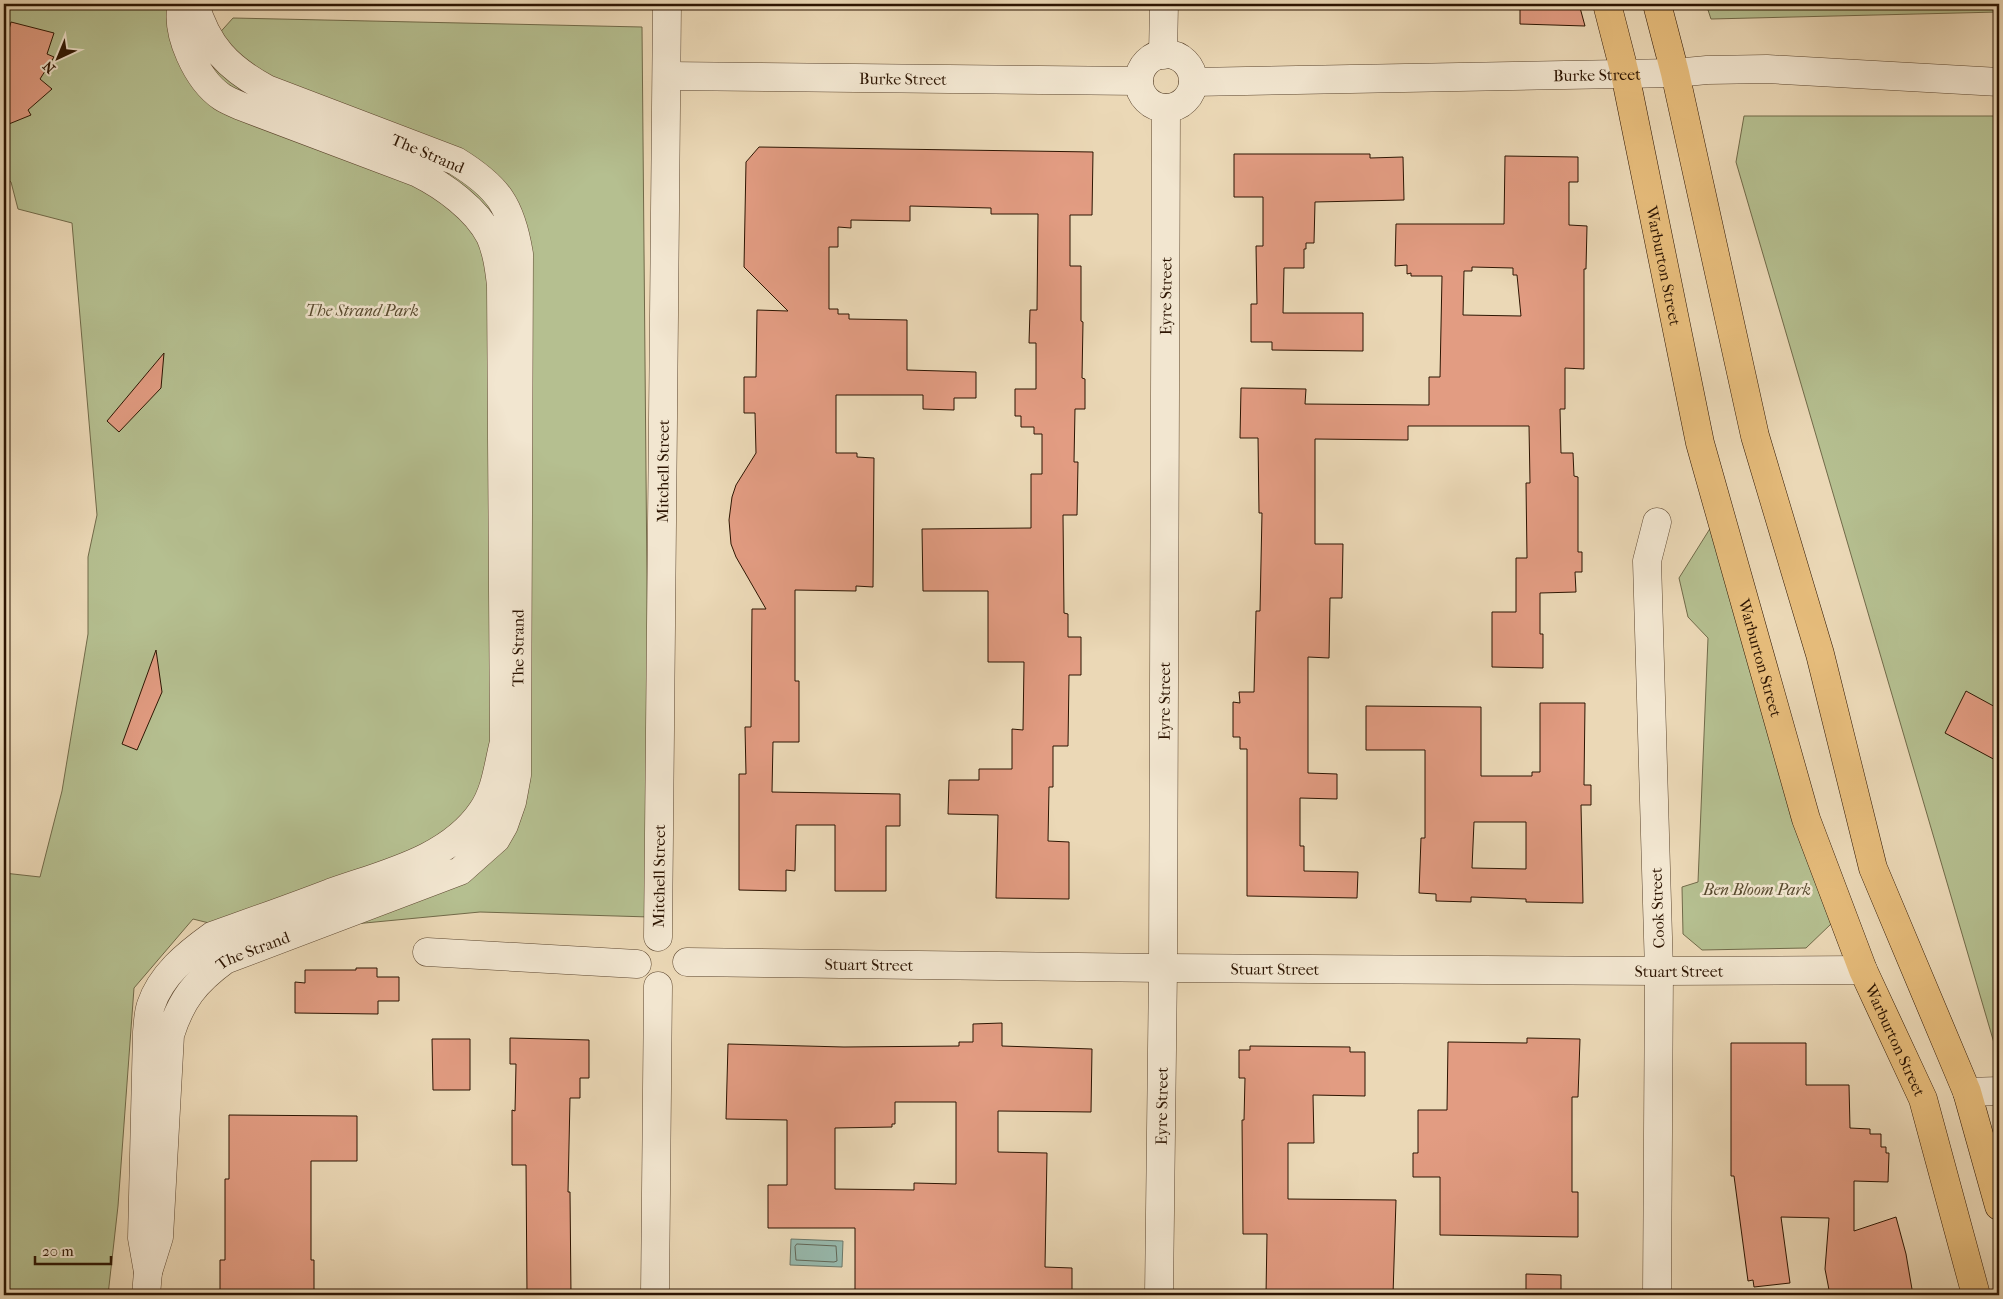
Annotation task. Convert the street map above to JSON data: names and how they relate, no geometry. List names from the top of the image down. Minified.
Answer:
{"streets":{"main road":["Warburton Street"],"street":["Burke Street","The Strand","Eyre Street","Mitchell Street","Cook Street","Stuart Street"]},"crossings":[["Burke Street","Warburton Street"],["Burke Street","Eyre Street"],["Burke Street","Mitchell Street"],["Warburton Street","Stuart Street"],["Eyre Street","Stuart Street"],["Mitchell Street","Stuart Street"],["Cook Street","Stuart Street"]],"parks":["The Strand Park","Ben Bloom Park"],"scale_bar":"20 m","north":"bottom left"}
